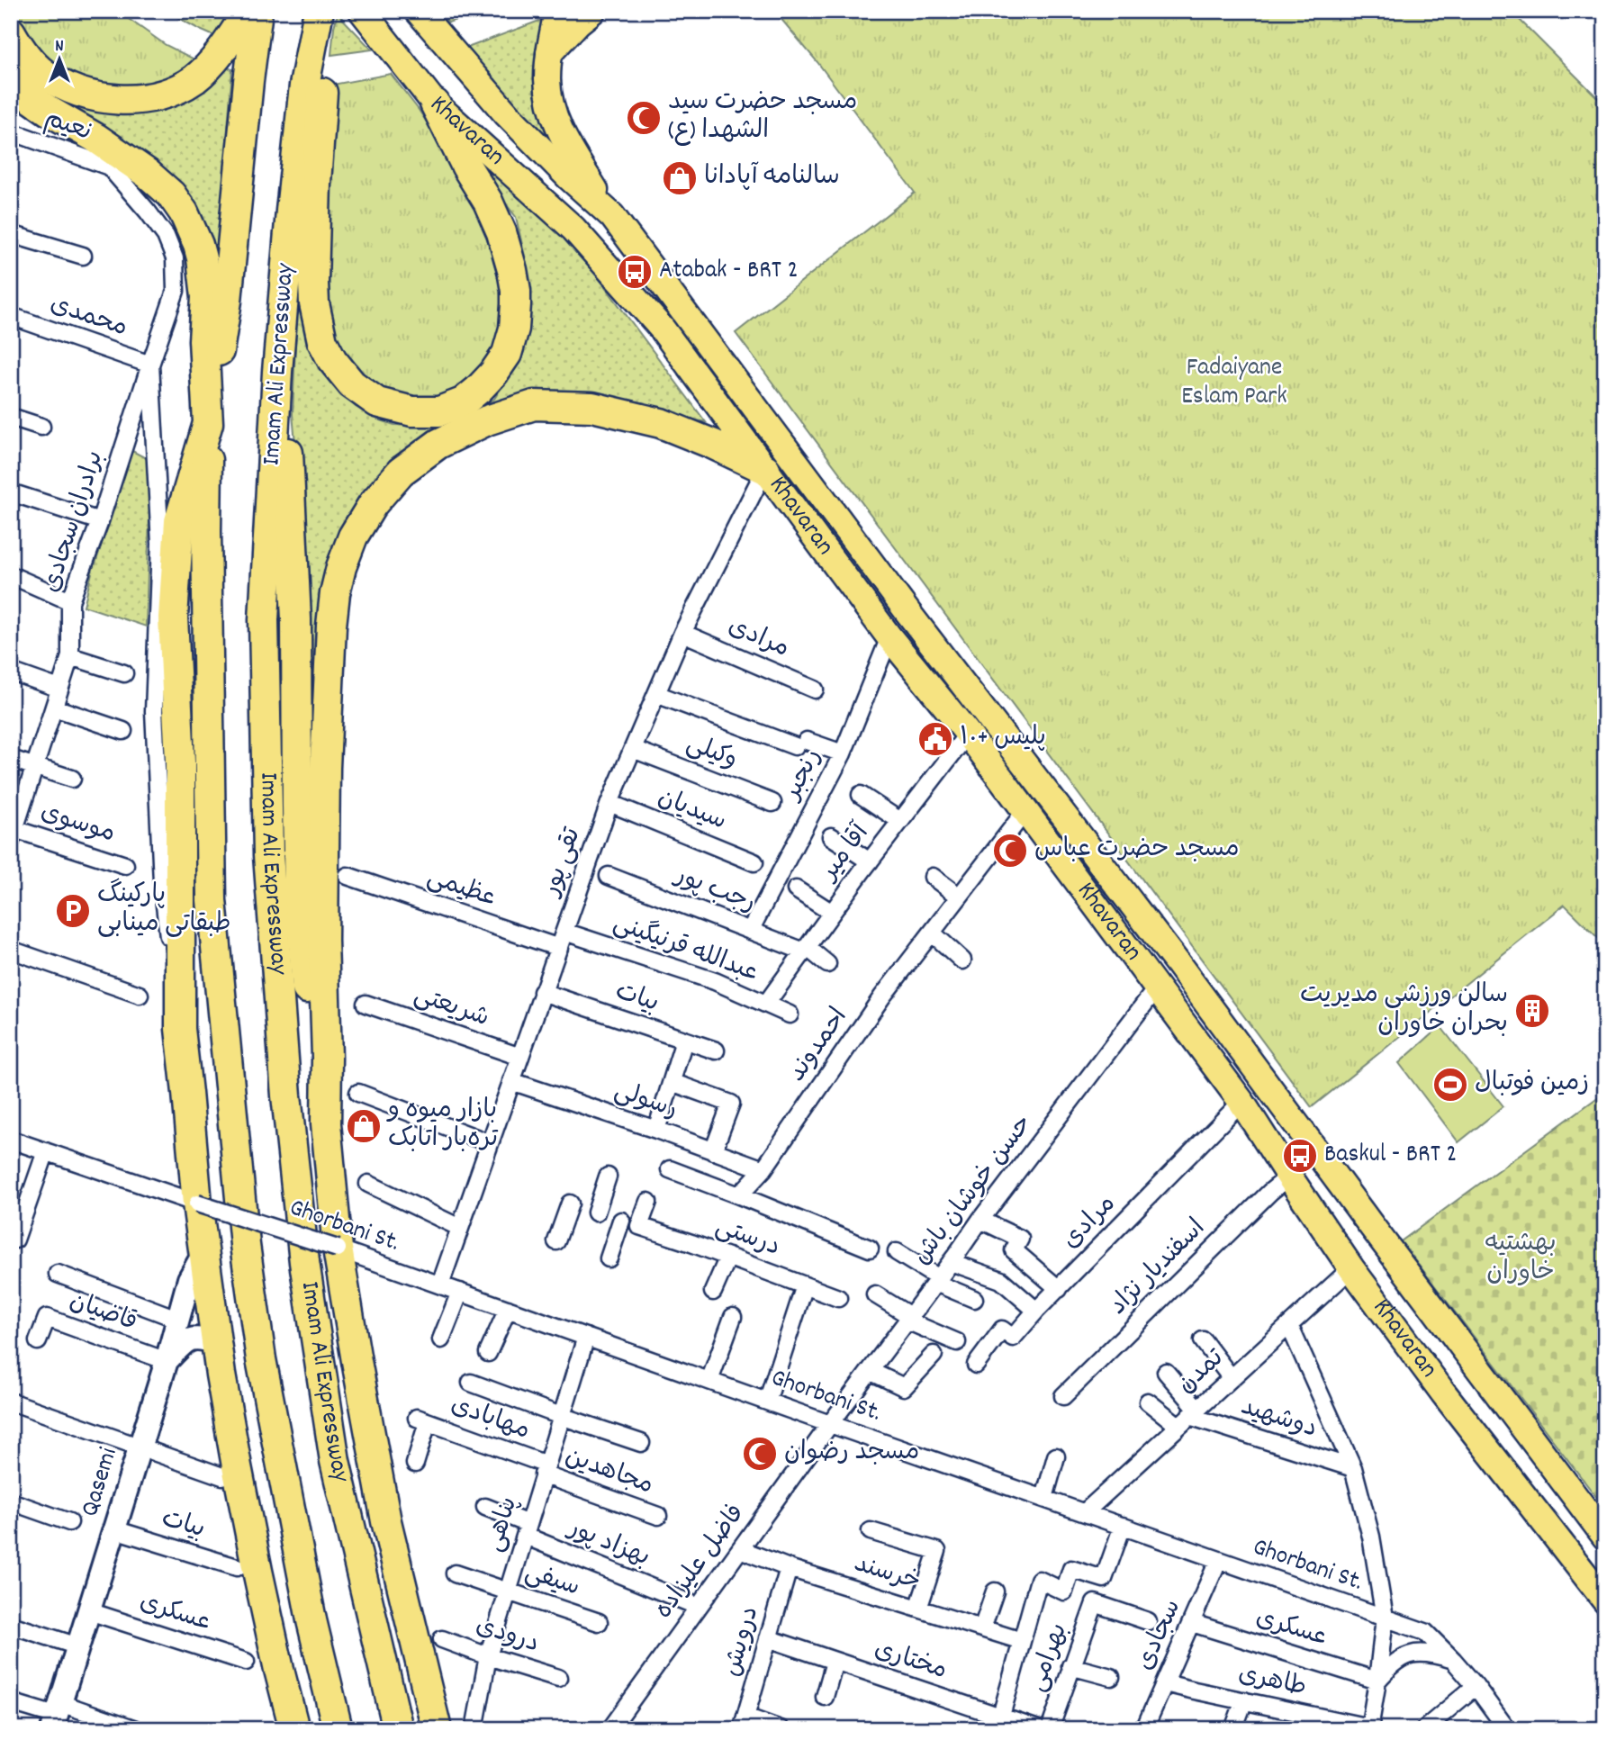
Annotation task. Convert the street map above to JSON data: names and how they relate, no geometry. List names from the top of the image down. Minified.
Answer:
{"streets":{"highway":["Imam Ali Expressway"],"main road":["Khavaran","Qasemi"],"street":["نعیم","محمدی","برادران سجادی","مرادی","وکیلی","رنجبر","سیدیان","موسوی","آقا میر","تقی پور","عظیمی","رجب پور","عبدالله قرنیگینی","بیات","شریعتی","احمدوند","رسولی","حسن خوشان باش","Ghorbani St.","درستی","اسفندیار نژاد","قاضیان","تمدن","مهابادی","دوشهید","مجاهدین","پناهی","بهزاد پور","فاضل علیزاده","خرسند","سیفی","عسکری","سجادی","درودی","درویش","بهرامی","مختاری","طاهری"]},"crossings":[["نعیم","برادران سجادی"],["Khavaran","مرادی"],["Khavaran","رنجبر"],["Khavaran","آقا میر"],["Khavaran","تقی پور"],["Khavaran","احمدوند"],["Khavaran","حسن خوشان باش"],["Khavaran","اسفندیار نژاد"],["Khavaran","تمدن"],["محمدی","برادران سجادی"],["برادران سجادی","موسوی"],["مرادی","تقی پور"],["وکیلی","تقی پور"],["رنجبر","رجب پور"],["سیدیان","تقی پور"],["آقا میر","رجب پور"],["آقا میر","عبدالله قرنیگینی"],["تقی پور","عظیمی"],["تقی پور","عبدالله قرنیگینی"],["تقی پور","بیات"],["تقی پور","شریعتی"],["تقی پور","رسولی"],["تقی پور","Ghorbani St."],["بیات","Qasemi"],["احمدوند","رسولی"],["حسن خوشان باش","Ghorbani St."],["حسن خوشان باش","فاضل علیزاده"],["Ghorbani St.","تمدن"],["Ghorbani St.","پناهی"],["Ghorbani St.","فاضل علیزاده"],["Ghorbani St.","سجادی"],["قاضیان","Qasemi"],["تمدن","دوشهید"],["مهابادی","مجاهدین"],["مهابادی","پناهی"],["مجاهدین","پناهی"],["Qasemi","عسکری"],["پناهی","سیفی"],["پناهی","درودی"],["بهزاد پور","فاضل علیزاده"],["فاضل علیزاده","خرسند"],["خرسند","درویش"],["عسکری","سجادی"],["سجادی","طاهری"],["درویش","مختاری"]],"parks":["Fadaiyane Eslam Park","بهشتیه خاوران"],"places":{"mosque":["مسجد حضرت سید الشهدا (ع)","مسجد حضرت عباس","مسجد رضوان"],"shop":["سالنامه آپادانا","بازار میوه و تره‌بار اتابک"],"bus stop":["Atabak - BRT 2","Baskul - BRT 2"],"public building":["پلیس +۱۰"],"parking":["پارکینگ طبقاتی مینابی"],"building":["سالن ورزشی مدیریت بحران خاوران"],"sports":["زمین فوتبال"]},"north":"top"}
